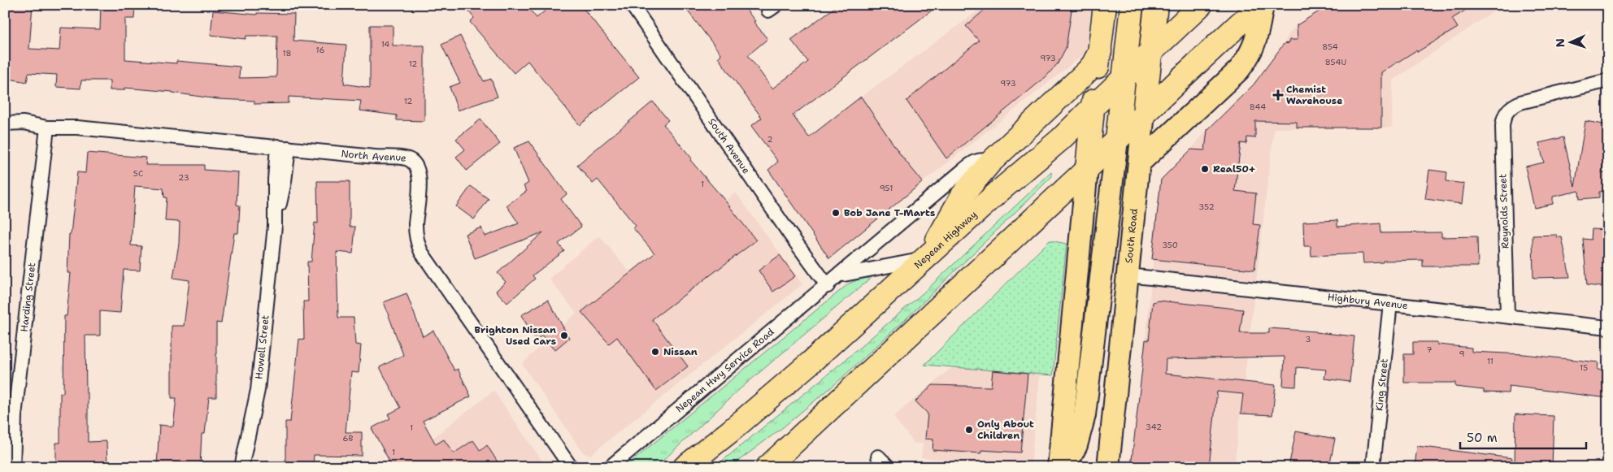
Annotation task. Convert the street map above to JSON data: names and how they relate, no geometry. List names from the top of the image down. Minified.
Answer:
{"streets":{"highway":["South Road","Nepean Highway"],"street":["South Avenue","North Avenue","Reynolds Street","Harding Street","Highbury Avenue","Howell Street","Nepean Hwy Service Road","King Street"]},"crossings":[["South Avenue","Nepean Hwy Service Road"],["North Avenue","Harding Street"],["North Avenue","Howell Street"],["Reynolds Street","Highbury Avenue"],["South Road","Nepean Highway"],["South Road","Highbury Avenue"],["Nepean Highway","Nepean Hwy Service Road"],["Highbury Avenue","King Street"]],"places":{"health":["Chemist Warehouse"],"other":["Real50+","Bob Jane T-Marts","Brighton Nissan Used Cars","Nissan","Only About Children"]},"house_numbers":["14","854","16","18","973","854U","12","973","12","844","2","5C","23","1","951","352","350","3","7","9","11","15","342","1","6B","1"],"scale_bar":"50 m","north":"left"}
